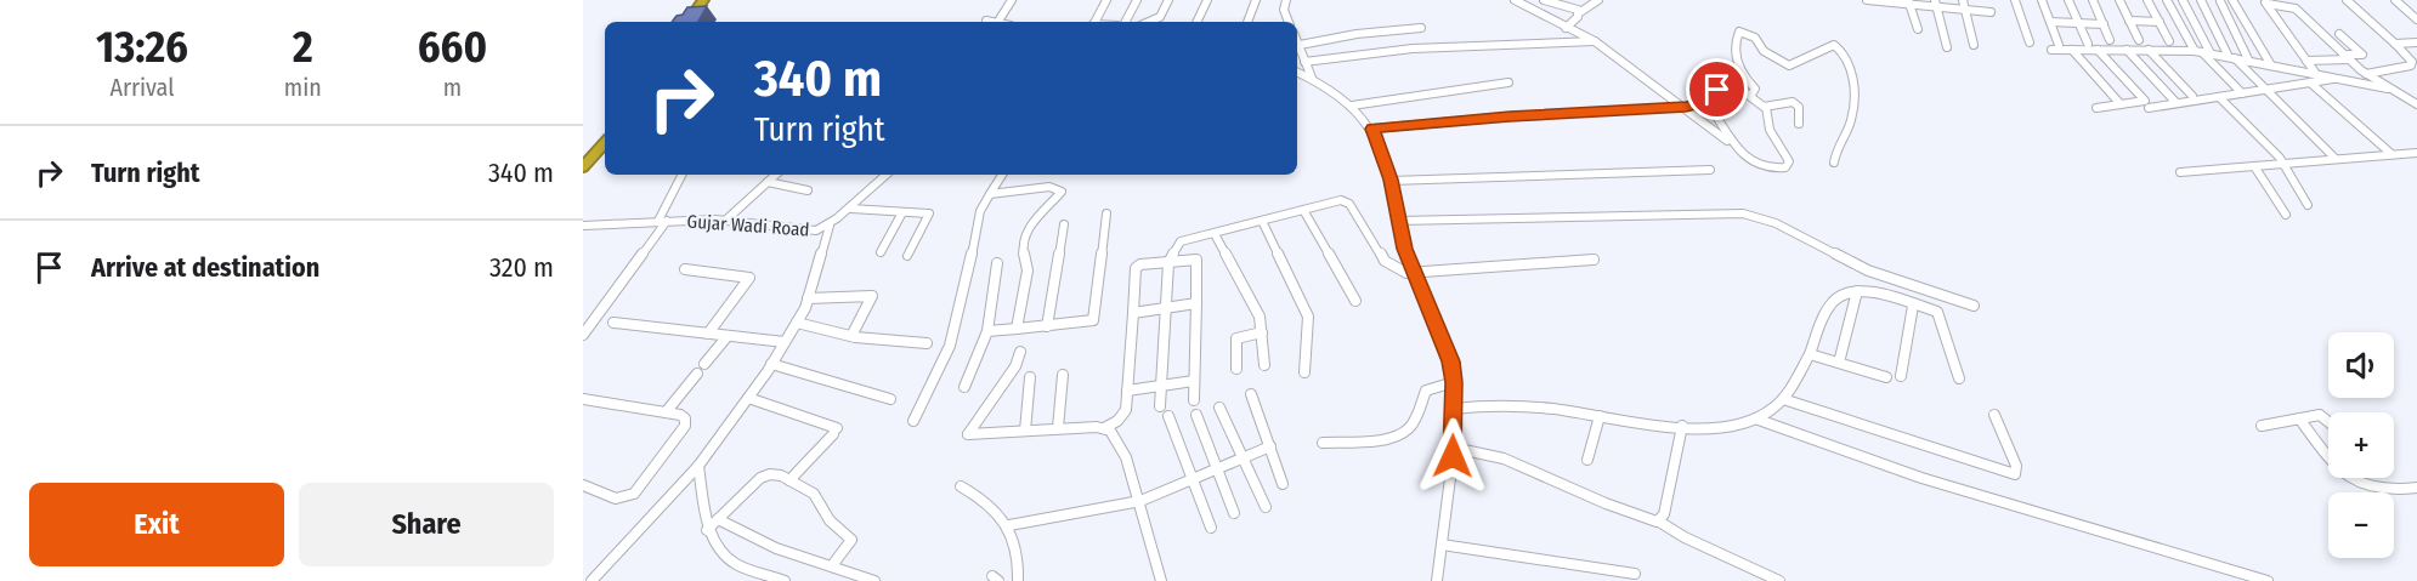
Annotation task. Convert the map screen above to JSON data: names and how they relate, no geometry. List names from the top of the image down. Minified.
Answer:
{"streets":{"street":["Gujar Wadi Road"]},"page":{"eta":["13:26","Arrival","2","min","660","m"],"turn":["340 m","Turn right"],"list":[{"name":"Turn right","value":"340 m"},{"name":"Arrive at destination","value":"320 m"}],"map_buttons":["+","−"],"buttons":["Exit","Share"]}}
